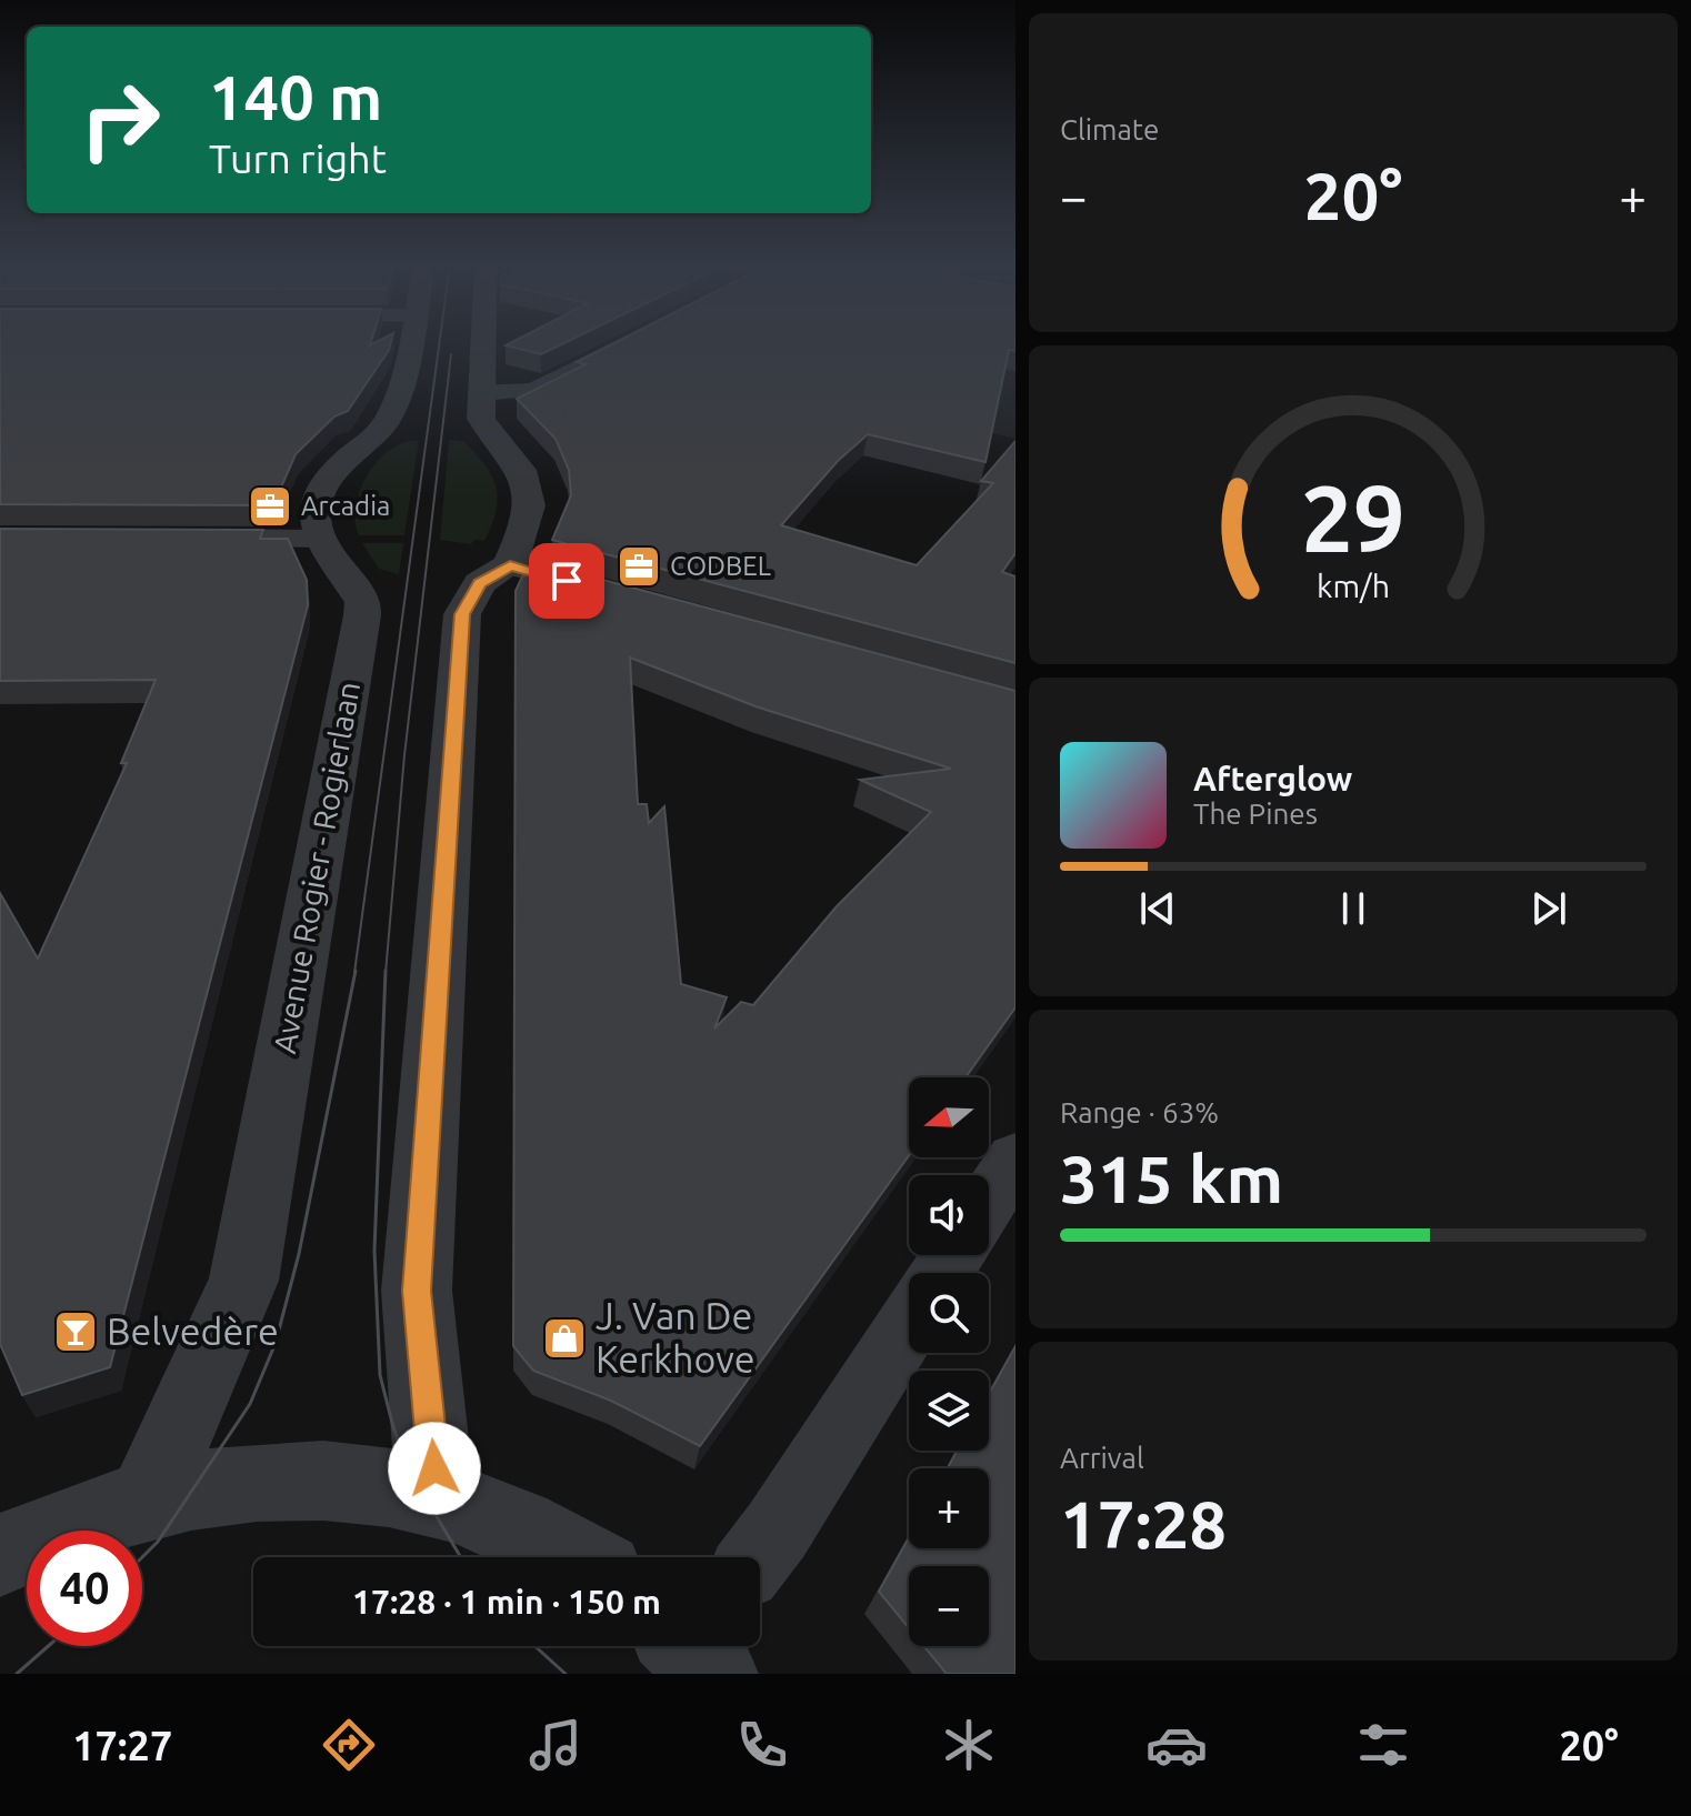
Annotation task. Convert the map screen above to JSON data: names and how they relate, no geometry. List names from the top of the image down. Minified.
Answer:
{"streets":{"street":["Avenue Rogier - Rogierlaan"]},"places":{"office":["Arcadia","CODBEL"],"bar":["Belvedère"],"shop":["J. Van De Kerkhove"]},"north":"left","page":{"tile":["Climate",["Range · 63%","315 km"],["Arrival","17:28"]],"turn":["140 m","Turn right"],"heat":["−","20°","+"],"song":["Afterglow","The Pines"],"map_buttons":["+","−"],"limit":"40","trip":"17:28 · 1 min · 150 m","tabs":["17:27","20°"],"gauge":["29","km/h"]}}
